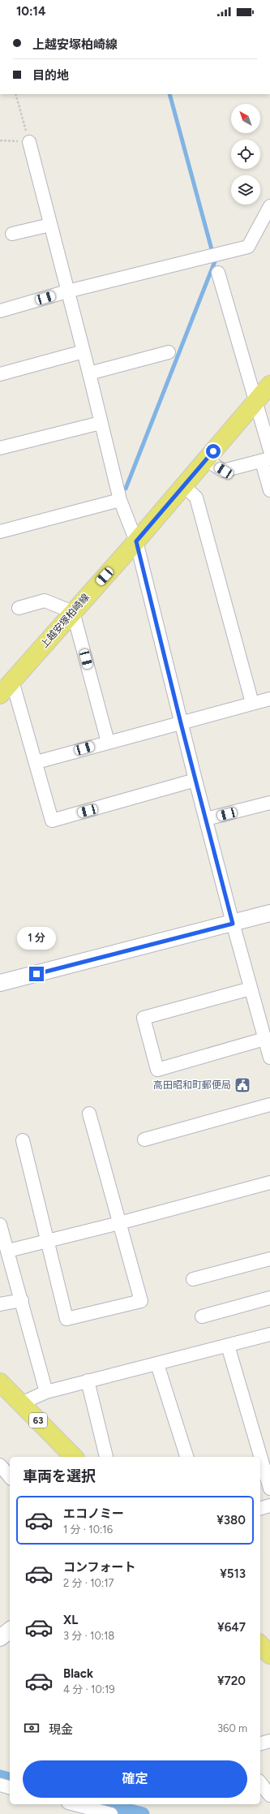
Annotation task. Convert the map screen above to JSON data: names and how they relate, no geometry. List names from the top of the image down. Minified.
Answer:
{"streets":{"main road":["上越安塚柏崎線","63"]},"places":{"public building":["高田昭和町郵便局"]},"north":"top left","page":{"status":"10:14","banner":["上越安塚柏崎線","目的地"],"bubble":"1 分","heading":"車両を選択","list":[{"name":"エコノミー","note":"1 分 · 10:16","value":"¥380"},{"name":"コンフォート","note":"2 分 · 10:17","value":"¥513"},{"name":"XL","note":"3 分 · 10:18","value":"¥647"},{"name":"Black","note":"4 分 · 10:19","value":"¥720"}],"pay":["現金","360 m"],"buttons":"確定"}}
